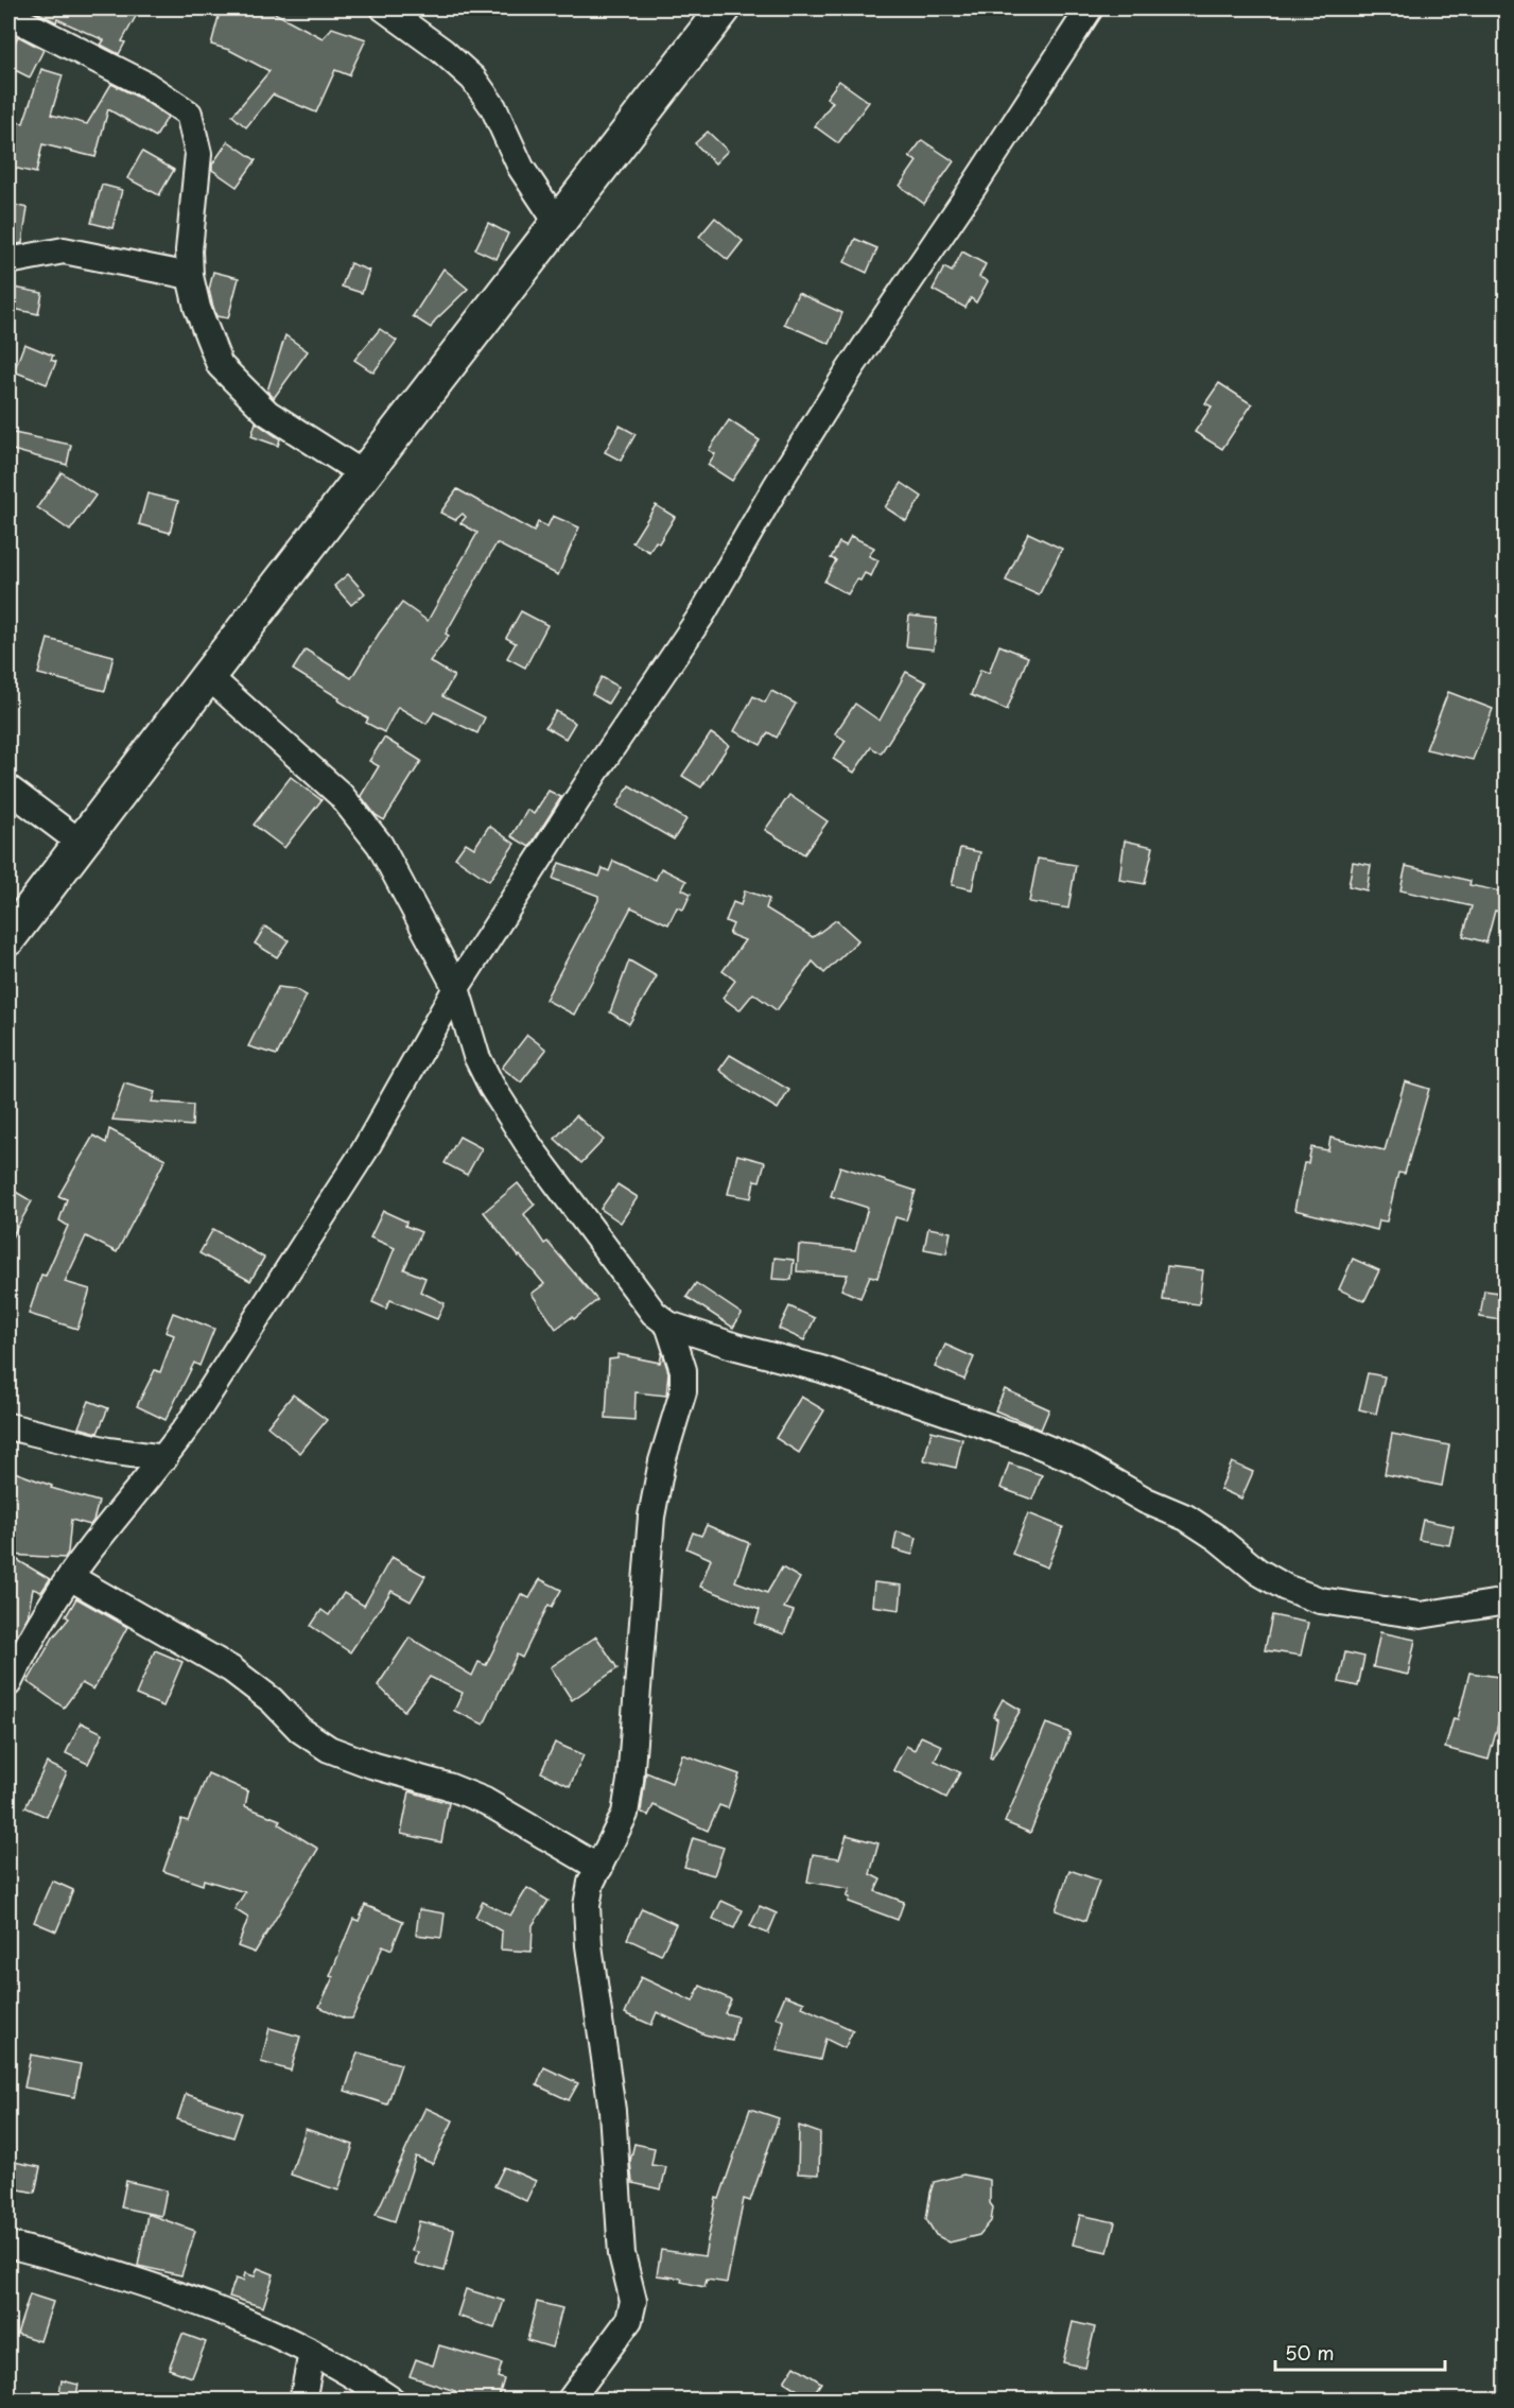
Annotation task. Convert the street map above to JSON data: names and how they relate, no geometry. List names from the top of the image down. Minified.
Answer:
{"scale_bar":"50 m"}
